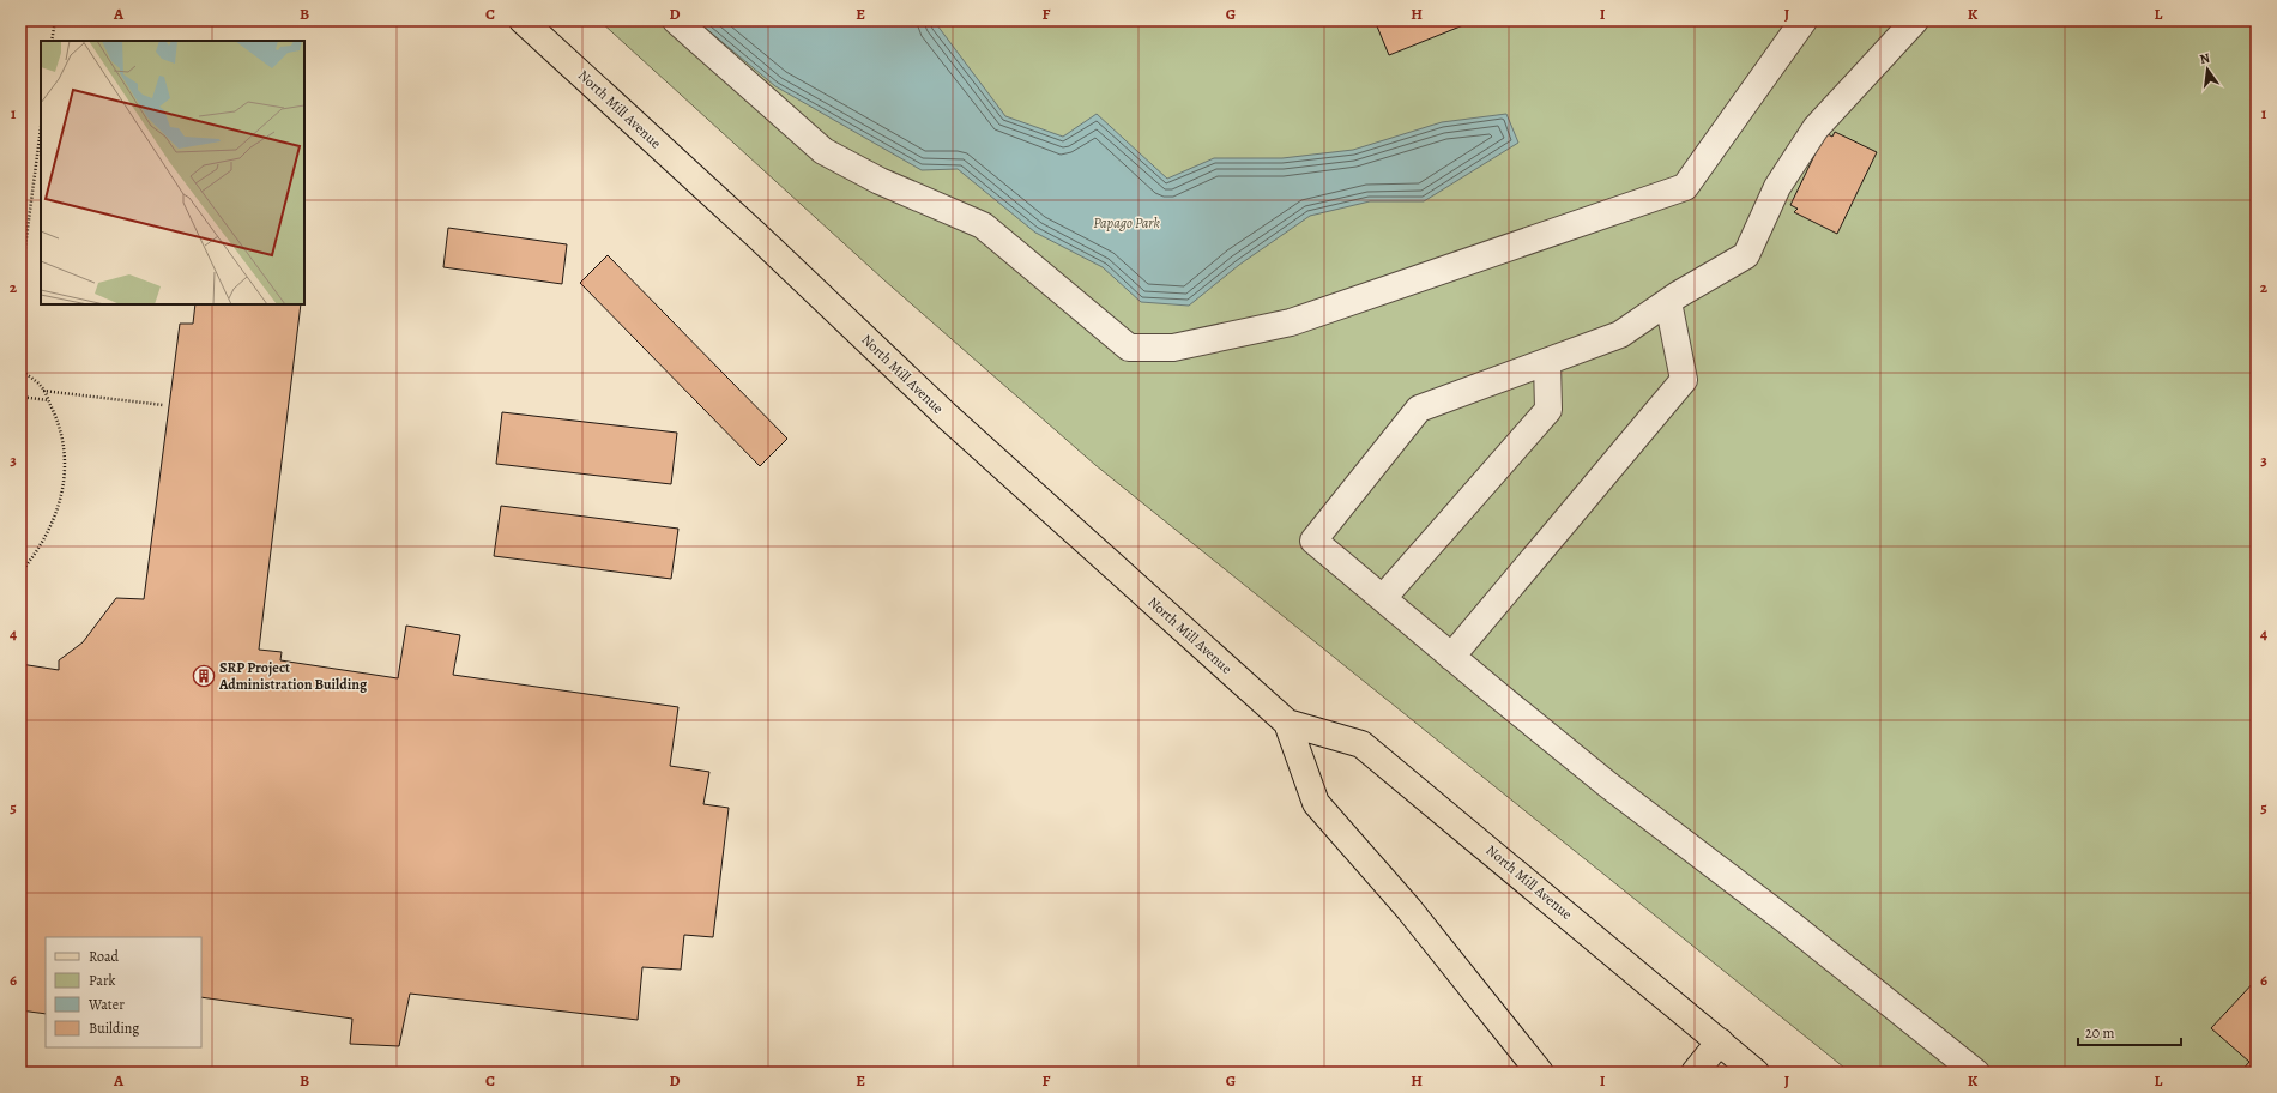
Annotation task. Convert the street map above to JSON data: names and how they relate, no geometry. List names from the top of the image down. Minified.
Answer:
{"streets":{"main road":["North Mill Avenue"]},"parks":["Papago Park"],"places":{"building":["SRP Project Administration Building"]},"legend":["Road","Park","Water","Building"],"scale_bar":"20 m","north":"top","grid":{"columns":["A","B","C","D","E","F","G","H","I","J","K","L"],"rows":["1","2","3","4","5","6"]}}
